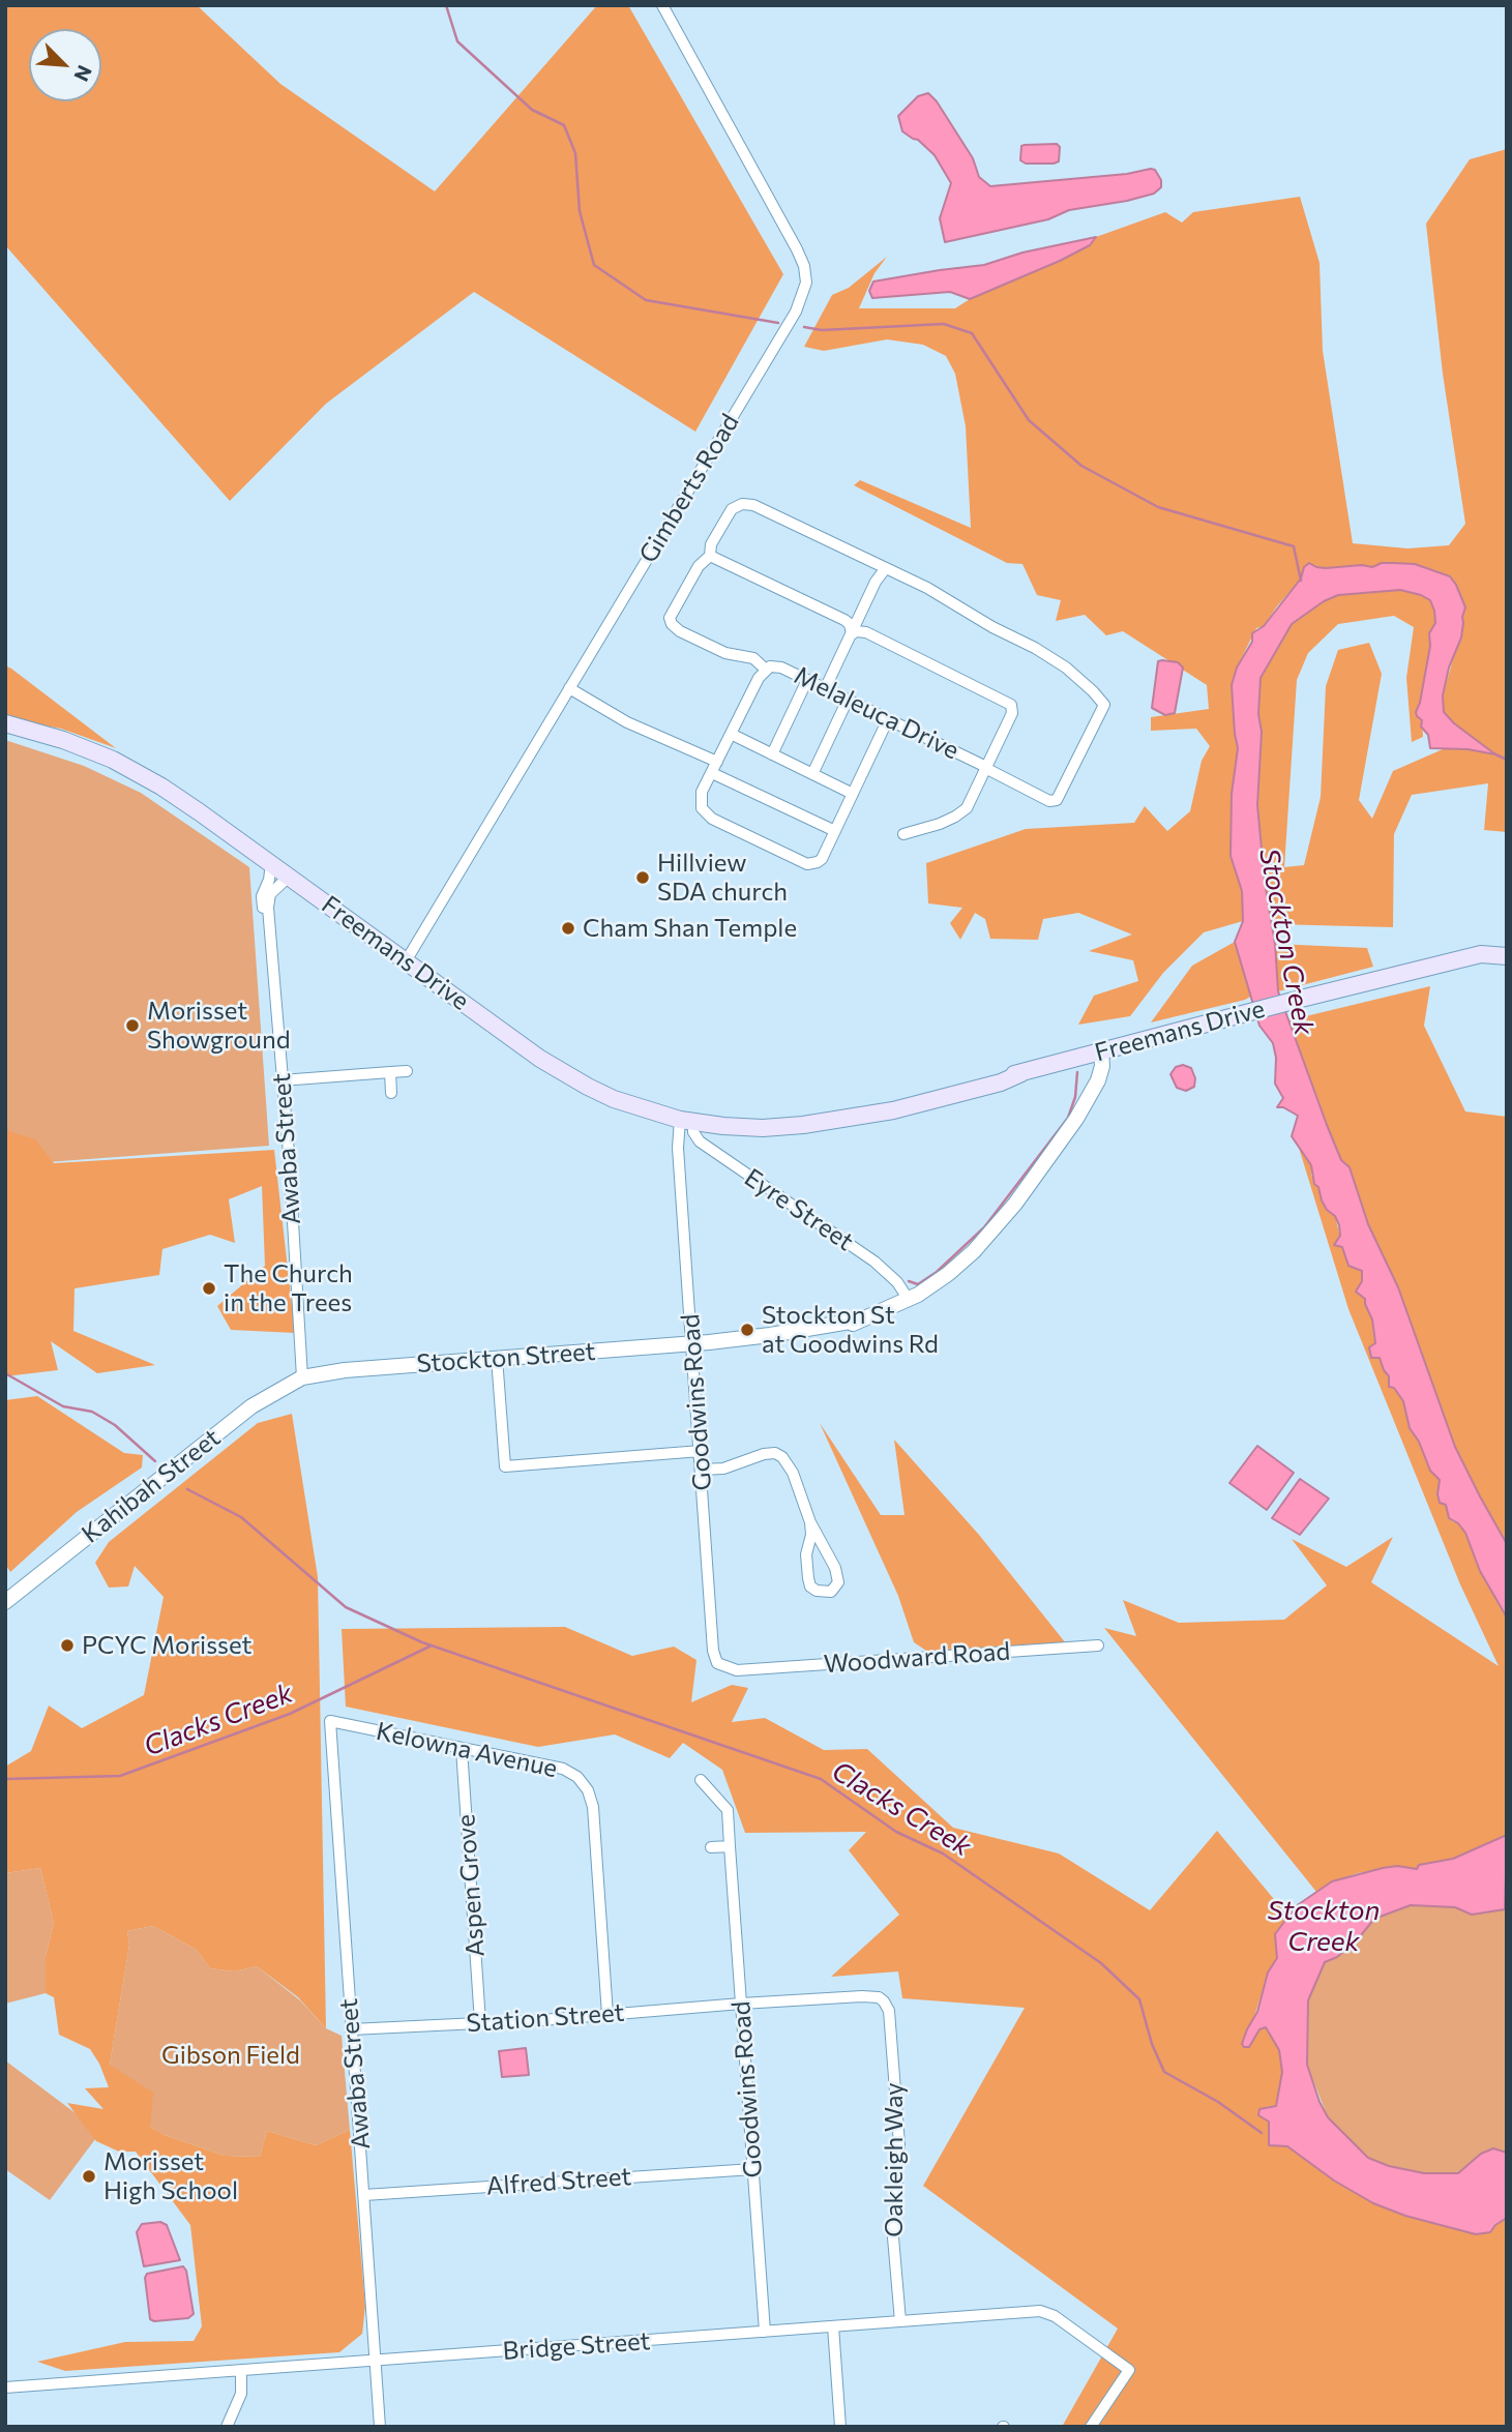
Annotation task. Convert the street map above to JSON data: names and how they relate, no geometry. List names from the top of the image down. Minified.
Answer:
{"streets":{"main road":["Freemans Drive"],"street":["Gimberts Road","Melaleuca Drive","Awaba Street","Eyre Street","Stockton Street","Goodwins Road","Kahibah Street","Woodward Road","Kelowna Avenue","Aspen Grove","Station Street","Oakleigh Way","Alfred Street","Bridge Street"]},"crossings":[["Gimberts Road","Freemans Drive"],["Freemans Drive","Awaba Street"],["Freemans Drive","Eyre Street"],["Freemans Drive","Stockton Street"],["Freemans Drive","Goodwins Road"],["Awaba Street","Stockton Street"],["Awaba Street","Kahibah Street"],["Awaba Street","Kelowna Avenue"],["Awaba Street","Station Street"],["Awaba Street","Alfred Street"],["Awaba Street","Bridge Street"],["Eyre Street","Stockton Street"],["Eyre Street","Goodwins Road"],["Stockton Street","Goodwins Road"],["Stockton Street","Kahibah Street"],["Goodwins Road","Woodward Road"],["Goodwins Road","Station Street"],["Goodwins Road","Alfred Street"],["Goodwins Road","Bridge Street"],["Kelowna Avenue","Aspen Grove"],["Kelowna Avenue","Station Street"],["Aspen Grove","Station Street"],["Station Street","Oakleigh Way"],["Oakleigh Way","Bridge Street"]],"water":["Stockton Creek","Clacks Creek"],"parks":["Gibson Field"],"places":["Hillview SDA church","Cham Shan Temple","Morisset Showground","The Church in the Trees","Stockton St at Goodwins Rd","PCYC Morisset","Morisset High School"],"north":"bottom right"}
